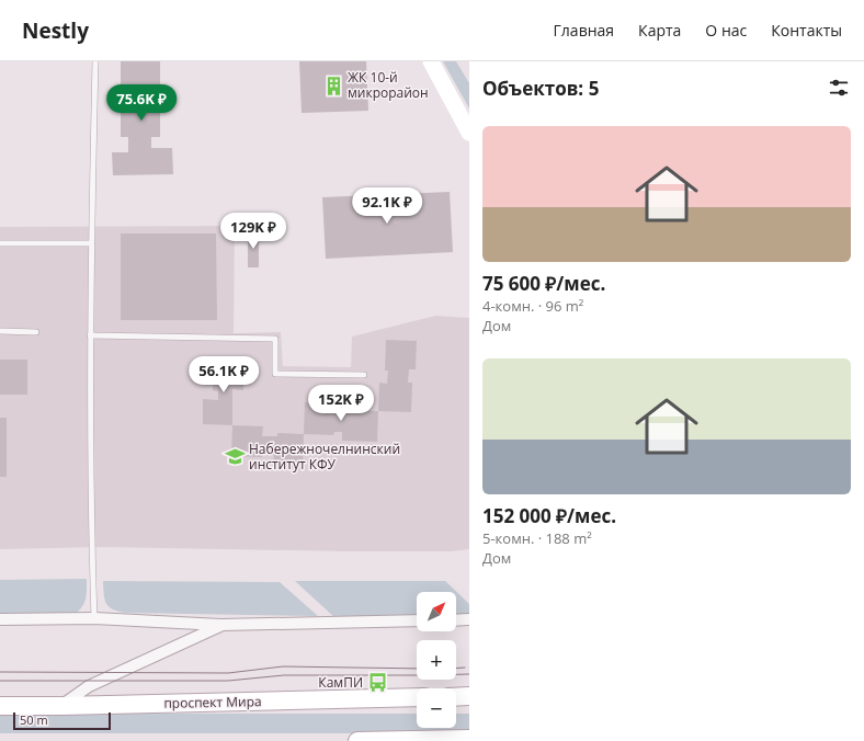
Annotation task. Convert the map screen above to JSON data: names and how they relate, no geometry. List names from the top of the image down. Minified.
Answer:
{"streets":{"main road":["проспект Мира"]},"places":{"building":["ЖК 10-й микрорайон"],"school or university":["Набережночелнинский институт КФУ"],"bus stop":["КамПИ"]},"scale_bar":"50 m","north":"top right","page":{"header":"Nestly","nav":["Главная","Карта","О нас","Контакты"],"heading":"Объектов: 5","price":["75.6K ₽","92.1K ₽","129K ₽","56.1K ₽","152K ₽"],"list":[{"name":"75 600 ₽/мес.","note":"4-комн. · 96 m² · Дом"},{"name":"152 000 ₽/мес.","note":"5-комн. · 188 m² · Дом"}],"map_buttons":["+","−"],"scale":"50 m"}}
